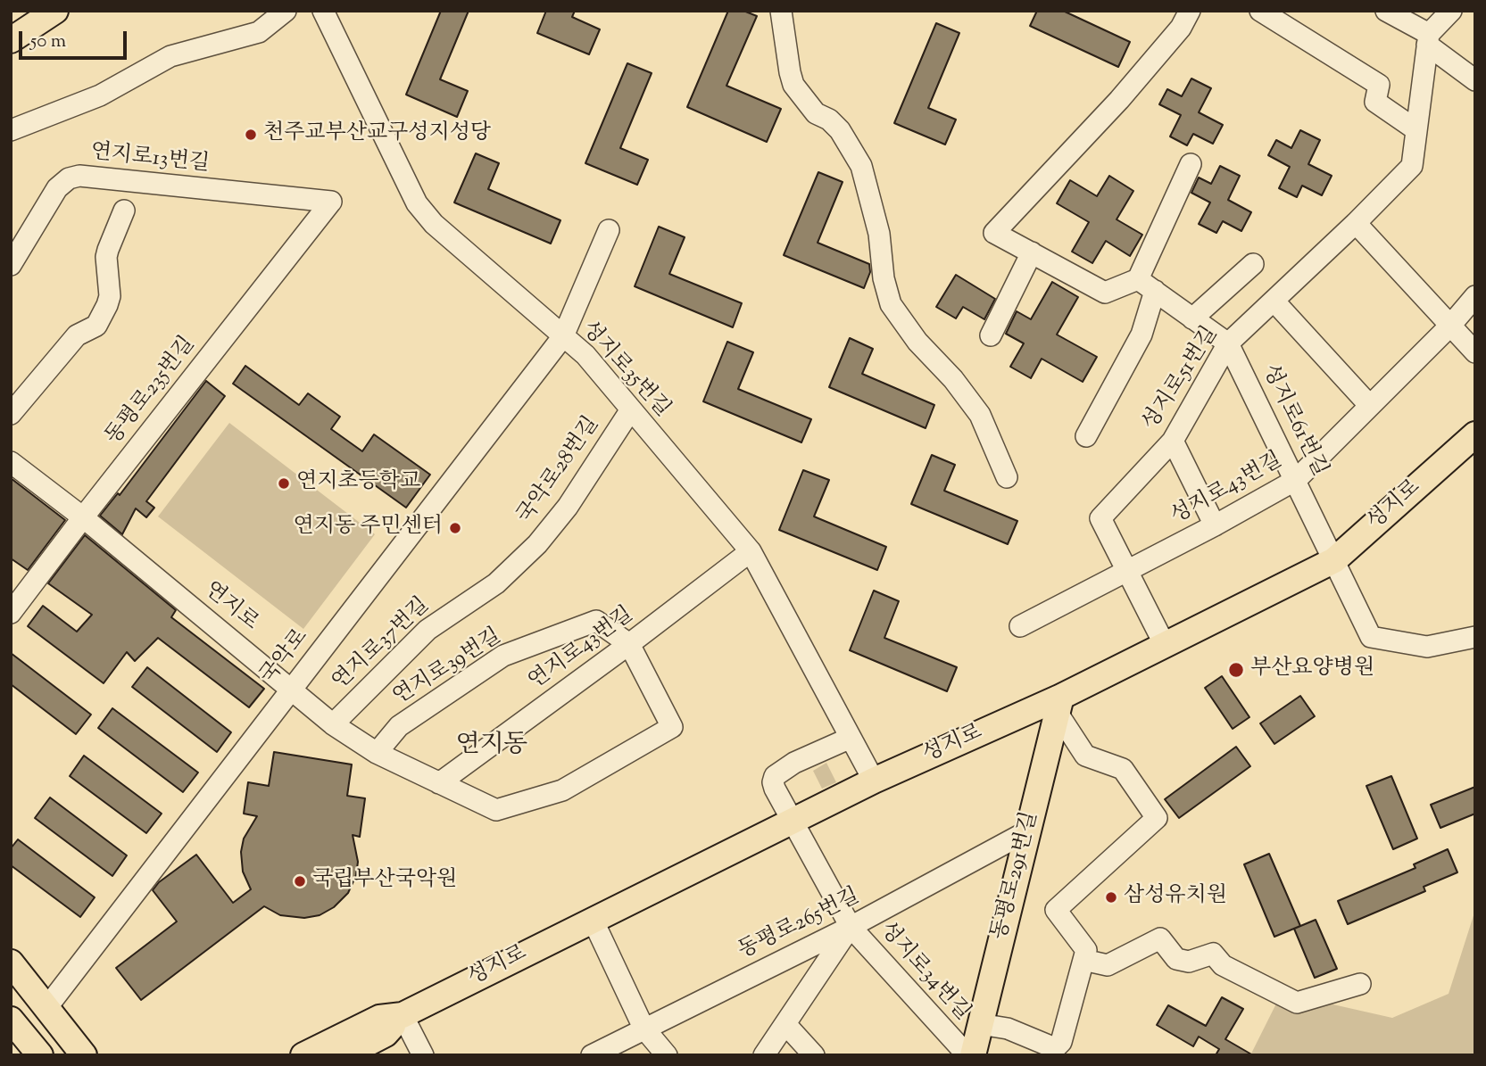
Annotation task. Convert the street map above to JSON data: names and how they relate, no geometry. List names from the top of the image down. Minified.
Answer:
{"streets":{"main road":["성지로","동평로291번길"],"street":["연지로13번길","성지로35번길","성지로51번길","동평로235번길","성지로61번길","국악로28번길","성지로43번길","연지로","연지로37번길","연지로43번길","국악로","연지로39번길","동평로265번길","성지로34번길"]},"crossings":[["연지로13번길","동평로235번길"],["성지로35번길","국악로28번길"],["성지로35번길","성지로"],["성지로35번길","연지로43번길"],["성지로35번길","국악로"],["성지로35번길","성지로34번길"],["성지로51번길","성지로61번길"],["성지로51번길","성지로43번길"],["성지로51번길","성지로"],["동평로235번길","연지로"],["성지로61번길","성지로43번길"],["성지로61번길","성지로"],["국악로28번길","연지로37번길"],["성지로","동평로291번길"],["성지로","성지로34번길"],["연지로","연지로37번길"],["연지로","연지로43번길"],["연지로","국악로"],["연지로","연지로39번길"],["연지로43번길","연지로39번길"],["동평로291번길","동평로265번길"],["동평로265번길","성지로34번길"]],"districts":["연지동"],"places":["천주교부산교구성지성당","연지초등학교","연지동 주민센터","부산요양병원","국립부산국악원","삼성유치원"],"scale_bar":"50 m"}
